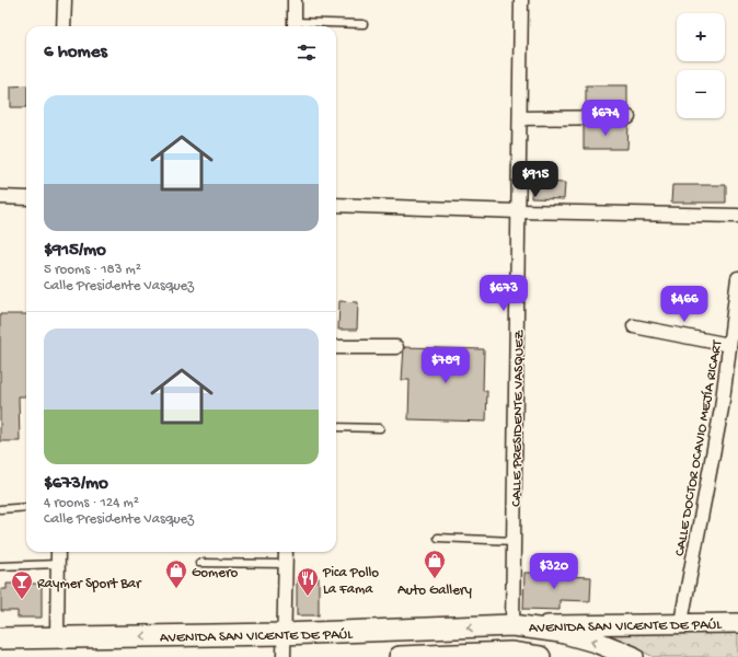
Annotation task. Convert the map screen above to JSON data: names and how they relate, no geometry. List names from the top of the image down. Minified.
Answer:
{"streets":{"main road":["AVENIDA SAN VICENTE DE PAÚL"],"street":["CALLE PRESIDENTE VASQUEZ","CALLE DOCTOR OCAVIO MEJÍA RICART"]},"crossings":[["CALLE PRESIDENTE VASQUEZ","AVENIDA SAN VICENTE DE PAÚL"],["CALLE DOCTOR OCAVIO MEJÍA RICART","AVENIDA SAN VICENTE DE PAÚL"]],"one_way":["AVENIDA SAN VICENTE DE PAÚL"],"places":{"shop":["Auto Gallery","Gomero"],"restaurant":["Pica Pollo La Fama"],"bar":["Raymer Sport Bar"]},"page":{"map_buttons":["+","−"],"heading":"6 homes","list":[{"name":"$915/mo","note":"5 rooms · 183 m² · Calle Presidente Vasquez"},{"name":"$673/mo","note":"4 rooms · 124 m² · Calle Presidente Vasquez"}],"price":["$674","$915","$673","$466","$789","$320"]}}
